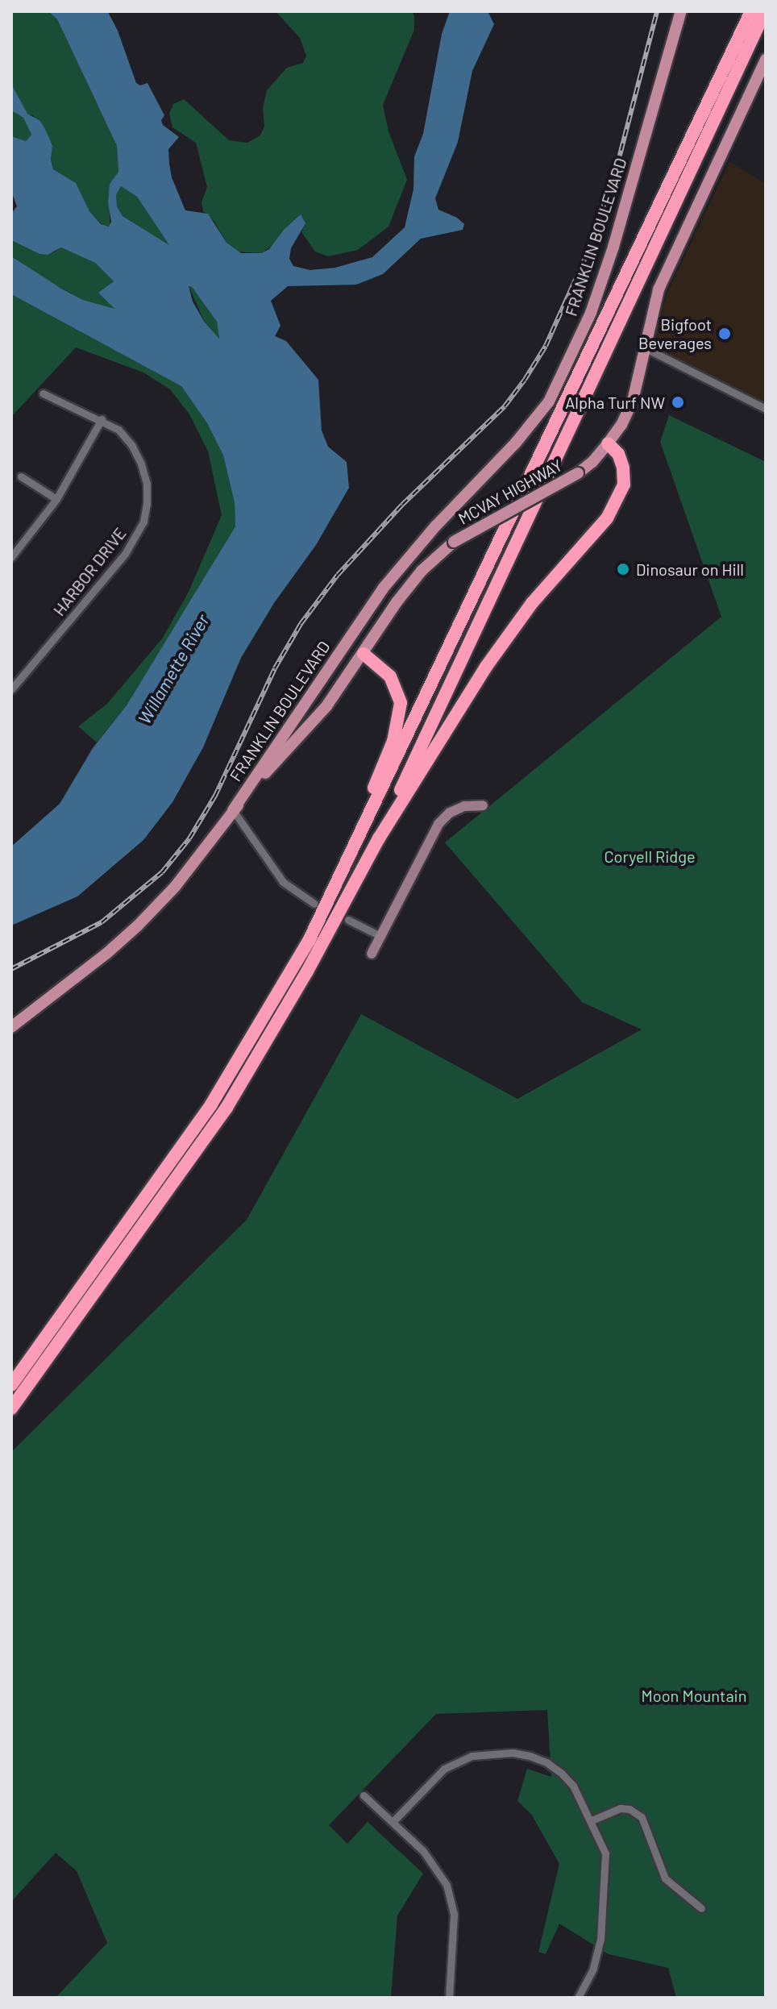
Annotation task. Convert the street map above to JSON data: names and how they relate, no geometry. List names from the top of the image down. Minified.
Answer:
{"streets":{"main road":["FRANKLIN BOULEVARD","MCVAY HIGHWAY"],"street":["HARBOR DRIVE"]},"crossings":[["FRANKLIN BOULEVARD","MCVAY HIGHWAY"]],"water":["Willamette River"],"parks":["Coryell Ridge","Moon Mountain"],"places":["Bigfoot Beverages","Alpha Turf NW","Dinosaur on Hill"]}
